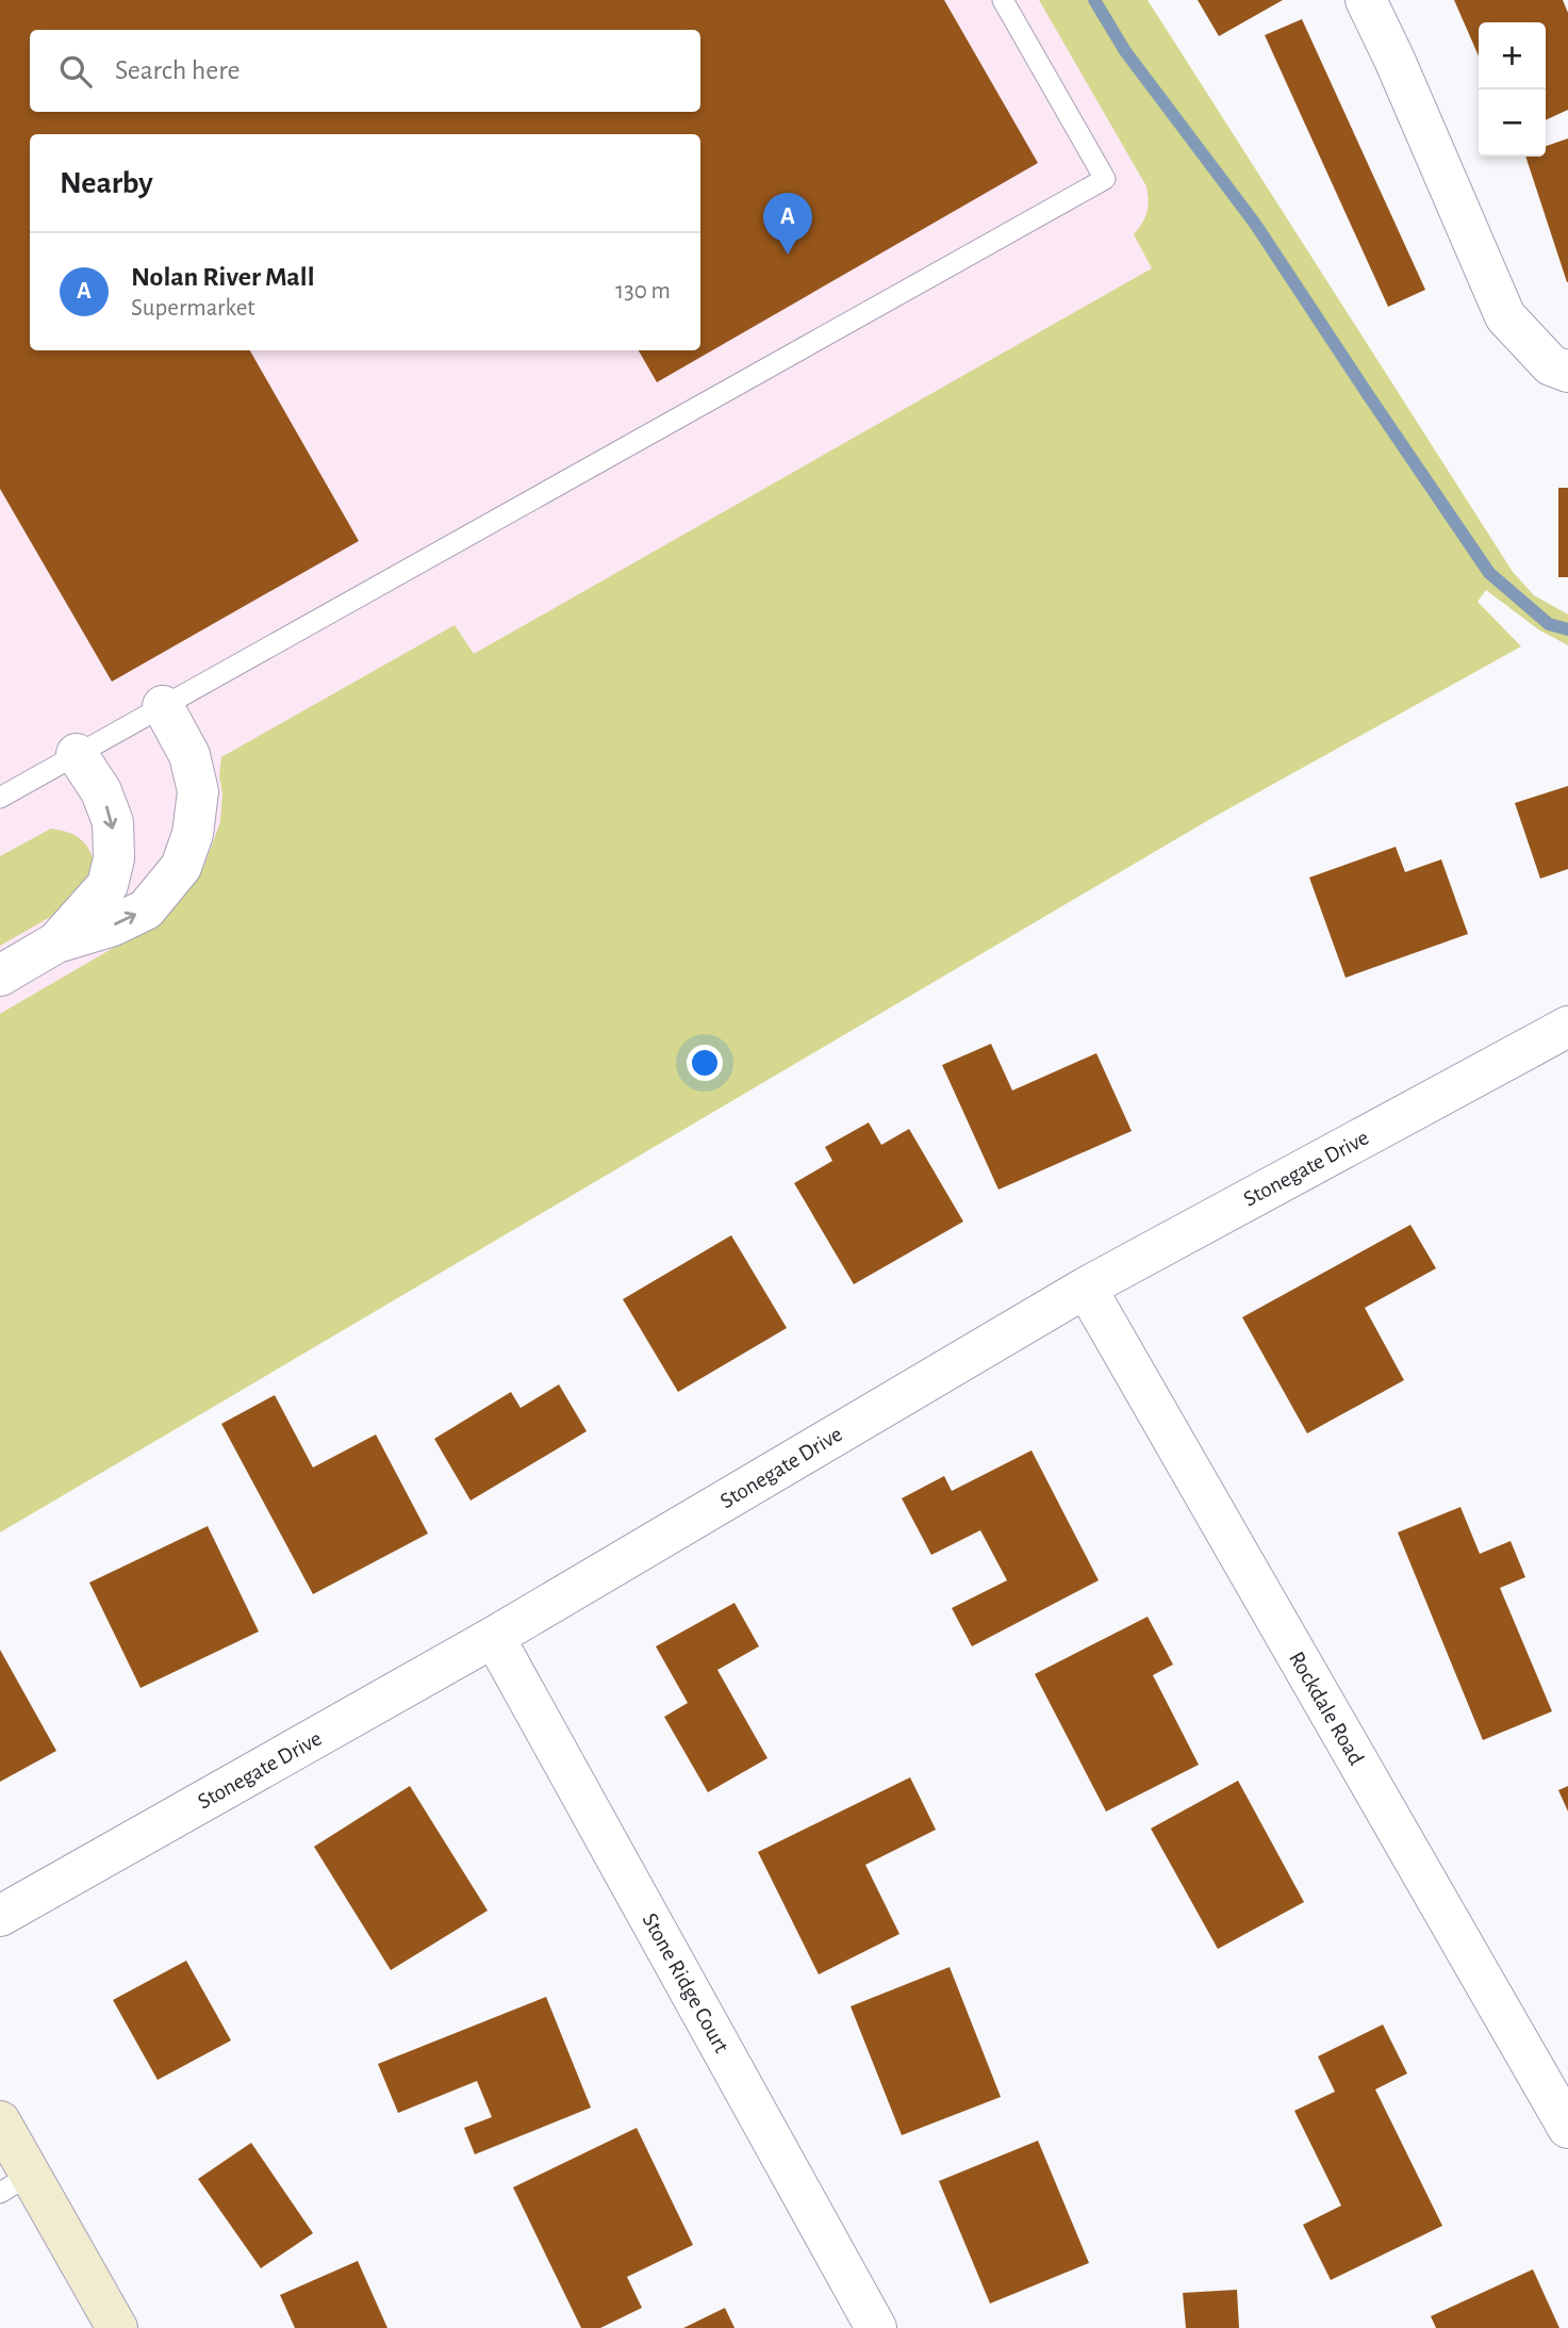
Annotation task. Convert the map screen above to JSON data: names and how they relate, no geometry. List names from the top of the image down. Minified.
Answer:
{"streets":{"street":["Stonegate Drive","Rockdale Road","Stone Ridge Court"]},"crossings":[["Stonegate Drive","Rockdale Road"],["Stonegate Drive","Stone Ridge Court"]],"page":{"map_buttons":["+","−"],"search":"Search here","heading":"Nearby","pins":"A","list":[{"mark":"A","name":"Nolan River Mall","note":"Supermarket","value":"130 m"}]}}
